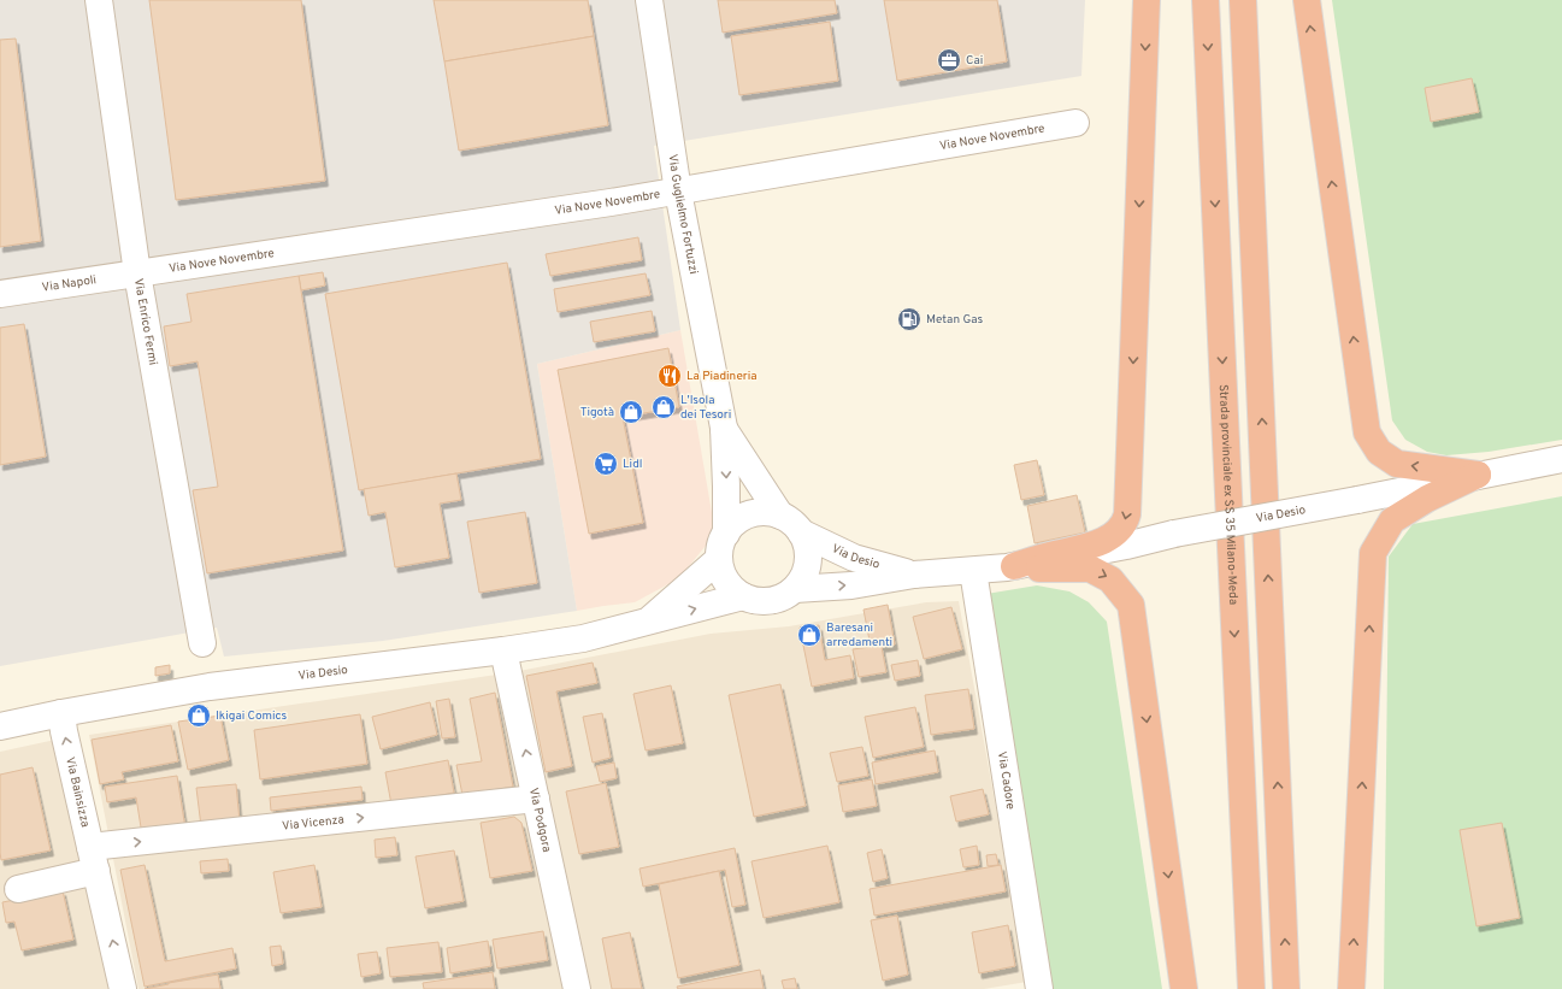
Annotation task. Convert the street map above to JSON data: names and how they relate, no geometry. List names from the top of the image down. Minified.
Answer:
{"streets":{"highway":["Strada provinciale ex SS 35 Milano-Meda"],"street":["Via Nove Novembre","Via Guglielmo Fortuzzi","Via Napoli","Via Enrico Fermi","Via Desio","Via Cadore","Via Bainsizza","Via Podgora","Via Vicenza"]},"crossings":[["Via Nove Novembre","Via Guglielmo Fortuzzi"],["Via Nove Novembre","Via Napoli"],["Via Nove Novembre","Via Enrico Fermi"],["Via Guglielmo Fortuzzi","Via Desio"],["Via Napoli","Via Enrico Fermi"],["Via Desio","Via Cadore"],["Via Desio","Via Bainsizza"],["Via Desio","Via Podgora"],["Via Bainsizza","Via Vicenza"],["Via Podgora","Via Vicenza"]],"one_way":["Via Bainsizza","Via Podgora","Via Vicenza"],"places":{"office":["Cai"],"fuel station":["Metan Gas"],"restaurant":["La Piadineria"],"shop":["L'Isola dei Tesori","Tigotà","Baresani arredamenti","Ikigai Comics"],"supermarket":["Lidl"]}}
